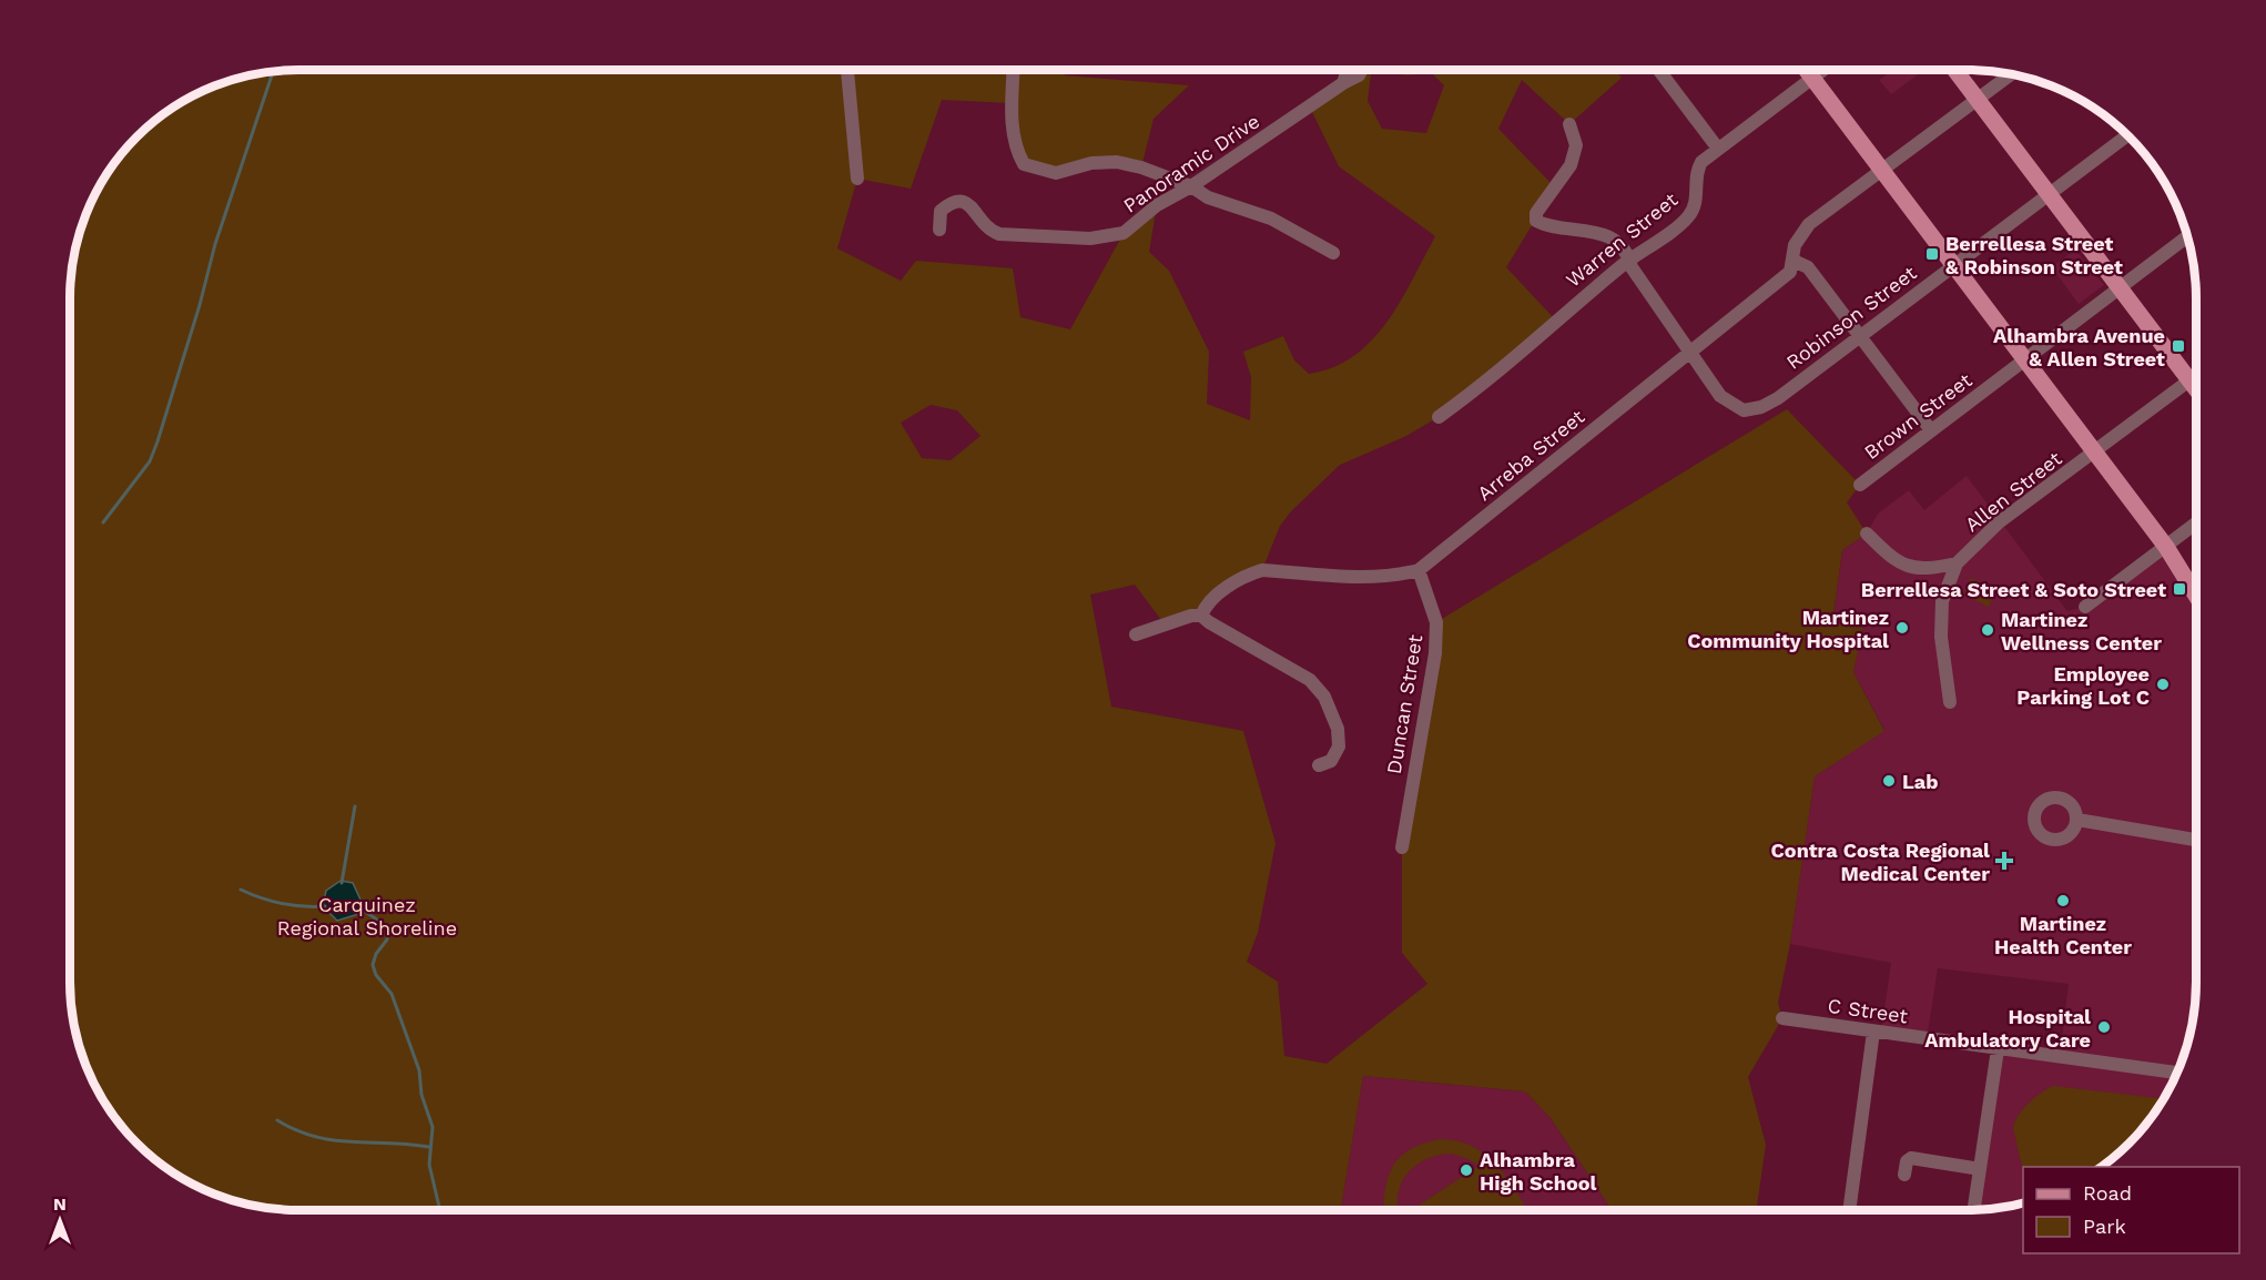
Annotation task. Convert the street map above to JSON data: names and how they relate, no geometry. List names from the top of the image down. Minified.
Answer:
{"streets":{"street":["Panoramic Drive","Warren Street","Robinson Street","Brown Street","Arreba Street","Allen Street","Duncan Street","C Street"]},"crossings":[["Warren Street","Robinson Street"],["Robinson Street","Arreba Street"],["Arreba Street","Duncan Street"]],"parks":["Carquinez Regional Shoreline"],"places":{"transit":["Berrellesa Street & Robinson Street","Alhambra Avenue & Allen Street","Berrellesa Street & Soto Street"],"other":["Martinez Community Hospital","Martinez Wellness Center","Employee Parking Lot C","Lab","Martinez Health Center","Hospital Ambulatory Care","Alhambra High School"],"health":["Contra Costa Regional Medical Center"]},"legend":["Road","Park"],"north":"top"}
